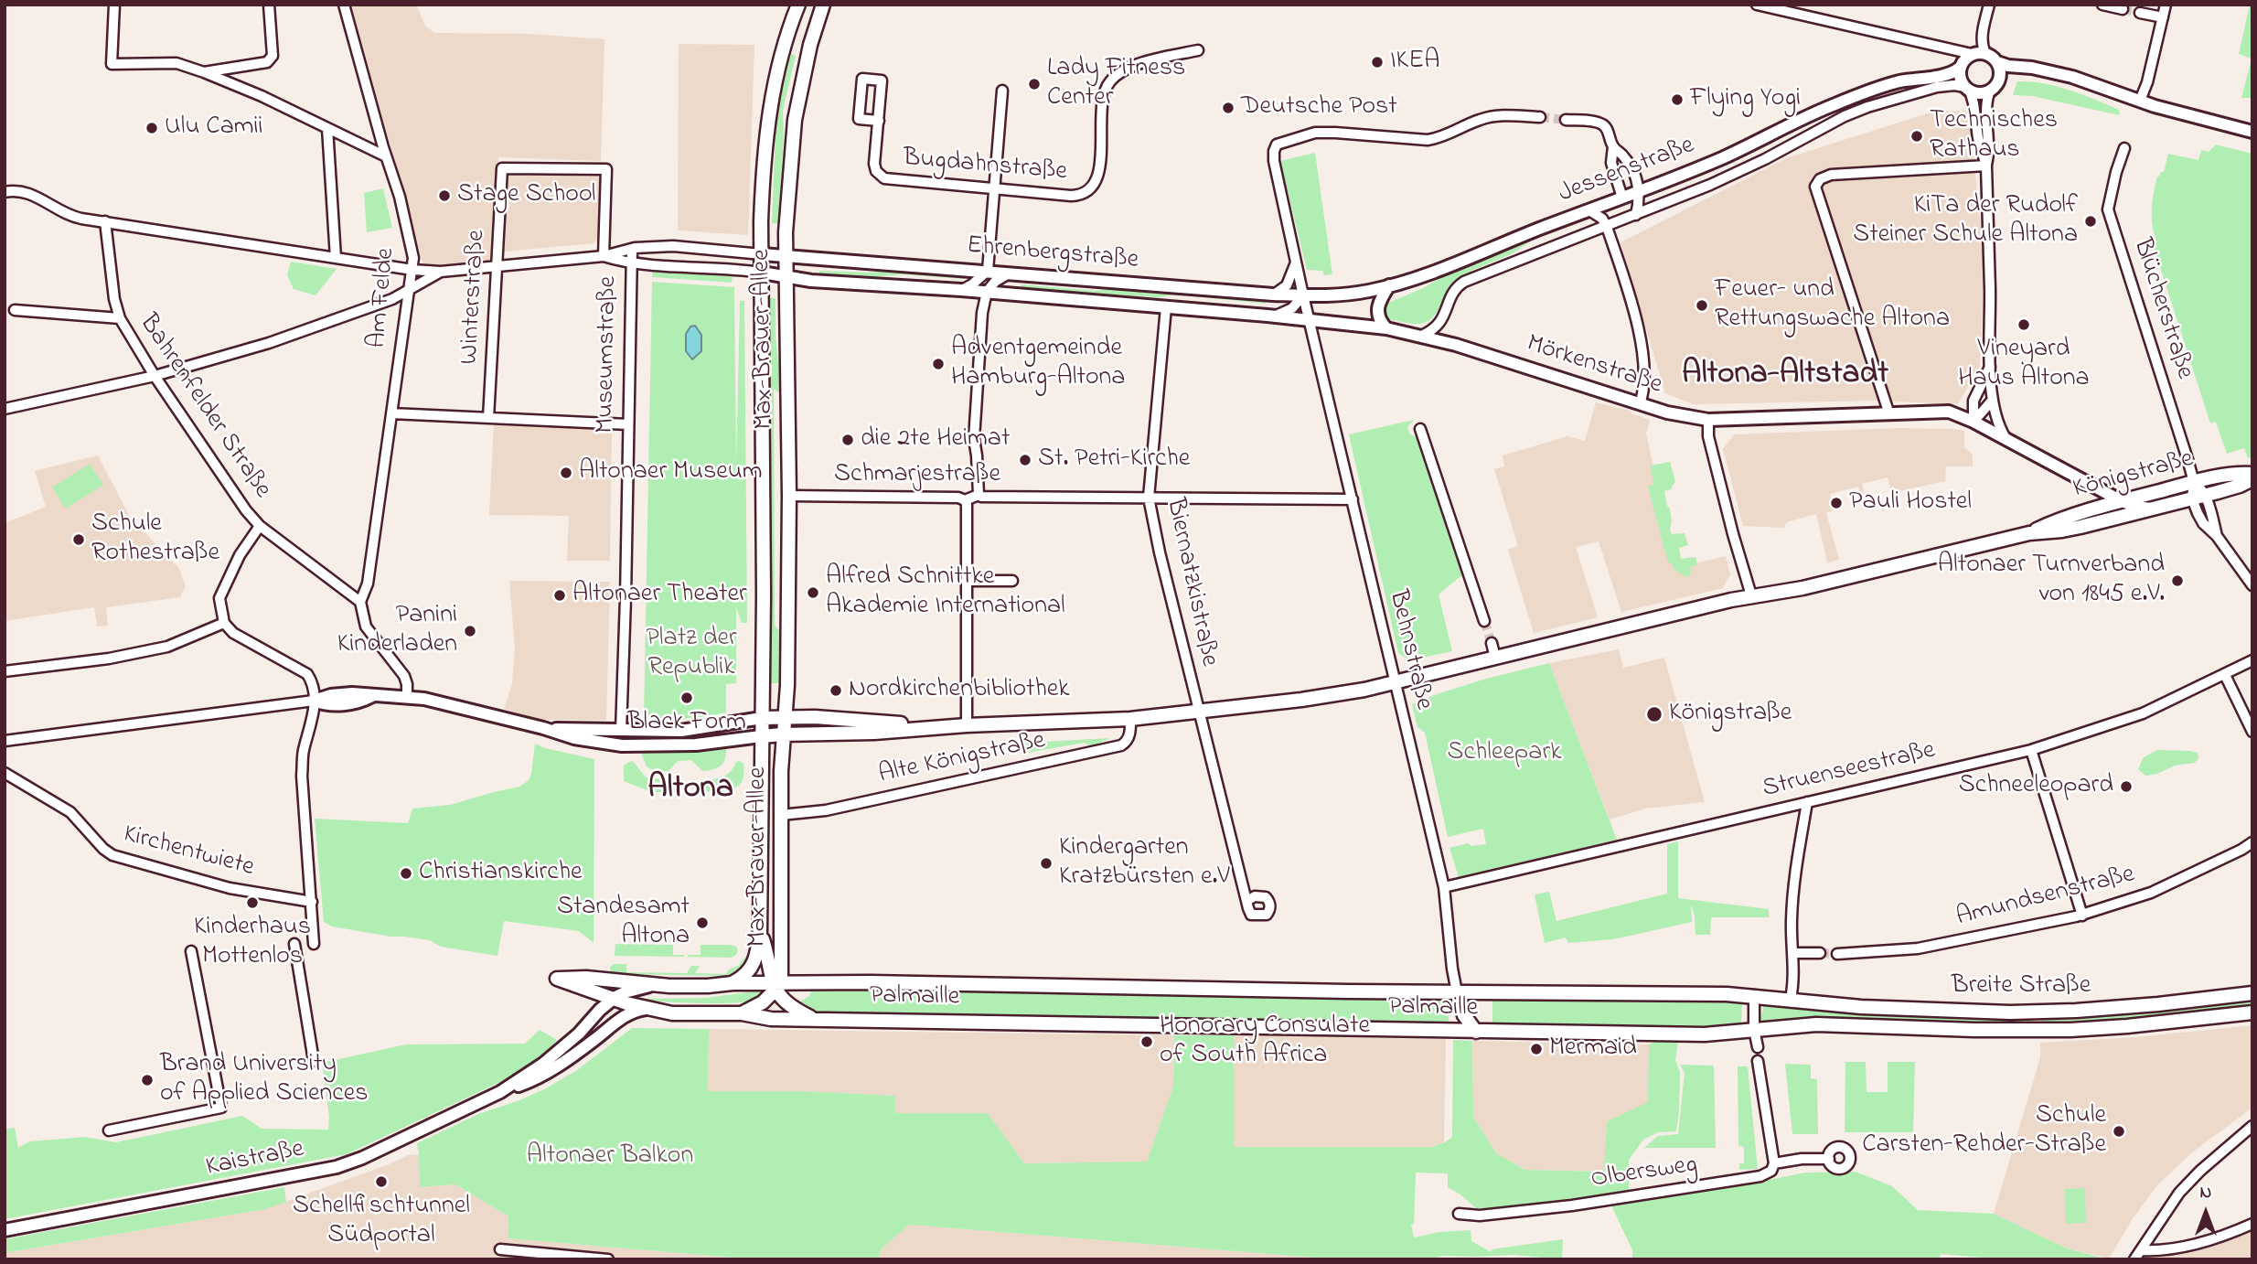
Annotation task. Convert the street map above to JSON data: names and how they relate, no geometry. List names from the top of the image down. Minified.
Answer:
{"streets":{"main road":["Max-Brauer-Allee","Königstraße","Breite Straße","Palmaille"],"street":["Bugdahnstraße","Jessenstraße","Ehrenbergstraße","Winterstraße","Am Felde","Blücherstraße","Museumstraße","Mörkenstraße","Bahrenfelder Straße","Schmarjestraße","Biernatzkistraße","Behnstraße","Alte Königstraße","Struenseestraße","Kirchentwiete","Amundsenstraße","Kaistraße","Olbersweg"]},"crossings":[["Jessenstraße","Ehrenbergstraße"],["Jessenstraße","Mörkenstraße"],["Jessenstraße","Behnstraße"],["Ehrenbergstraße","Max-Brauer-Allee"],["Ehrenbergstraße","Mörkenstraße"],["Ehrenbergstraße","Biernatzkistraße"],["Ehrenbergstraße","Behnstraße"],["Winterstraße","Museumstraße"],["Am Felde","Bahrenfelder Straße"],["Blücherstraße","Königstraße"],["Max-Brauer-Allee","Schmarjestraße"],["Max-Brauer-Allee","Königstraße"],["Max-Brauer-Allee","Alte Königstraße"],["Max-Brauer-Allee","Palmaille"],["Mörkenstraße","Königstraße"],["Mörkenstraße","Behnstraße"],["Schmarjestraße","Biernatzkistraße"],["Schmarjestraße","Behnstraße"],["Königstraße","Biernatzkistraße"],["Königstraße","Behnstraße"],["Königstraße","Alte Königstraße"],["Behnstraße","Struenseestraße"],["Behnstraße","Palmaille"],["Breite Straße","Palmaille"],["Palmaille","Kaistraße"]],"districts":["Altona-Altstadt","Altona"],"parks":["Platz der Republik","Schleepark","Altonaer Balkon"],"places":["IKEA","Lady Fitness Center","Flying Yogi","Deutsche Post","Ulu Camii","Technisches Rathaus","Stage School","KiTa der Rudolf Steiner Schule Altona","Feuer- und Rettungswache Altona","Vineyard Haus Altona","Adventgemeinde Hamburg-Altona","die 2te Heimat","St. Petri-Kirche","Altonaer Museum","Pauli Hostel","Schule Rothestraße","Altonaer Turnverband von 1845 e.V.","Alfred Schnittke Akademie International","Altonaer Theater","Panini Kinderladen","Nordkirchenbibliothek","Black Form","Königstraße","Schneeleopard","Kindergarten Kratzbürsten e.V","Christianskirche","Kinderhaus Mottenlos","Standesamt Altona","Honorary Consulate of South Africa","Mermaid","Brand University of Applied Sciences","Schule Carsten-Rehder-Straße","Schellfischtunnel Südportal"],"north":"top"}
